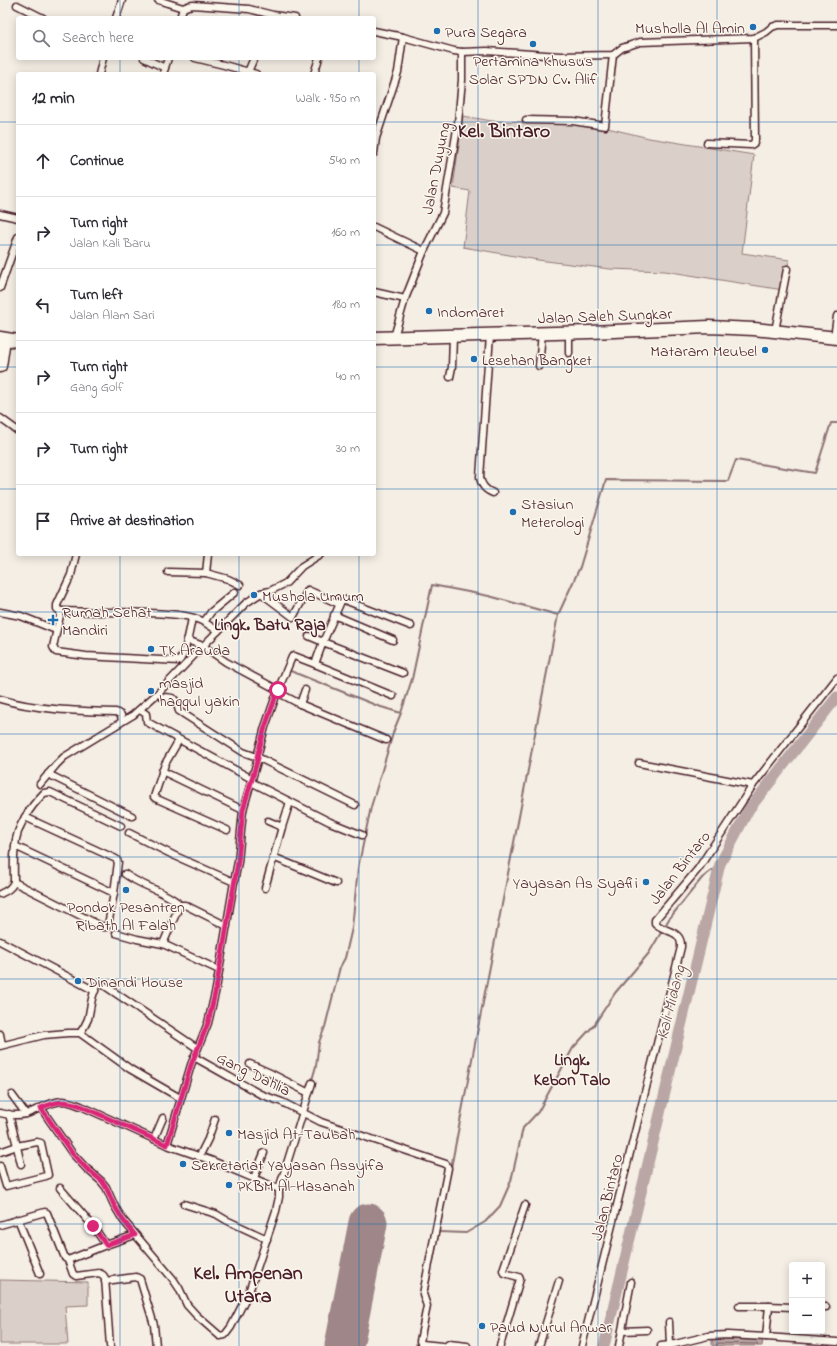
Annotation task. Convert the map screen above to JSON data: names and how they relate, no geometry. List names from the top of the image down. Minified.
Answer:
{"streets":{"highway":["Jalan Saleh Sungkar"],"street":["Jalan Duyung","Jalan Bintaro","Gang Dahlia"]},"crossings":[["Jalan Duyung","Jalan Saleh Sungkar"]],"districts":["Kel. Bintaro","Lingk. Batu Raja","Lingk. Kebon Talo","Kel. Ampenan Utara"],"water":["Kali Midang"],"places":{"other":["Musholla Al Amin","Pura Segara","Pertamina Khusus Solar SPDN Cv. Alif","Indomaret","Mataram Meubel","Lesehan Bangket","Stasiun Meterologi","Mushola Umum","TK Arauda","masjid haqqul yakin","Yayasan As Syafii","Pondok Pesantren Ribath Al Falah","Dinandi House","Masjid At-Taubah","Sekretariat Yayasan Assyifa","PKBM Al-Hasanah","Paud Nurul Anwar"],"health":["Rumah Sehat Mandiri"]},"page":{"search":"Search here","heading":["12 min","Walk · 950 m"],"list":[["Continue","540 m"],["Turn right","Jalan Kali Baru","160 m"],["Turn left","Jalan Alam Sari","180 m"],["Turn right","Gang Golf","40 m"],["Turn right","30 m"],"Arrive at destination"],"map_buttons":["+","−"]}}
